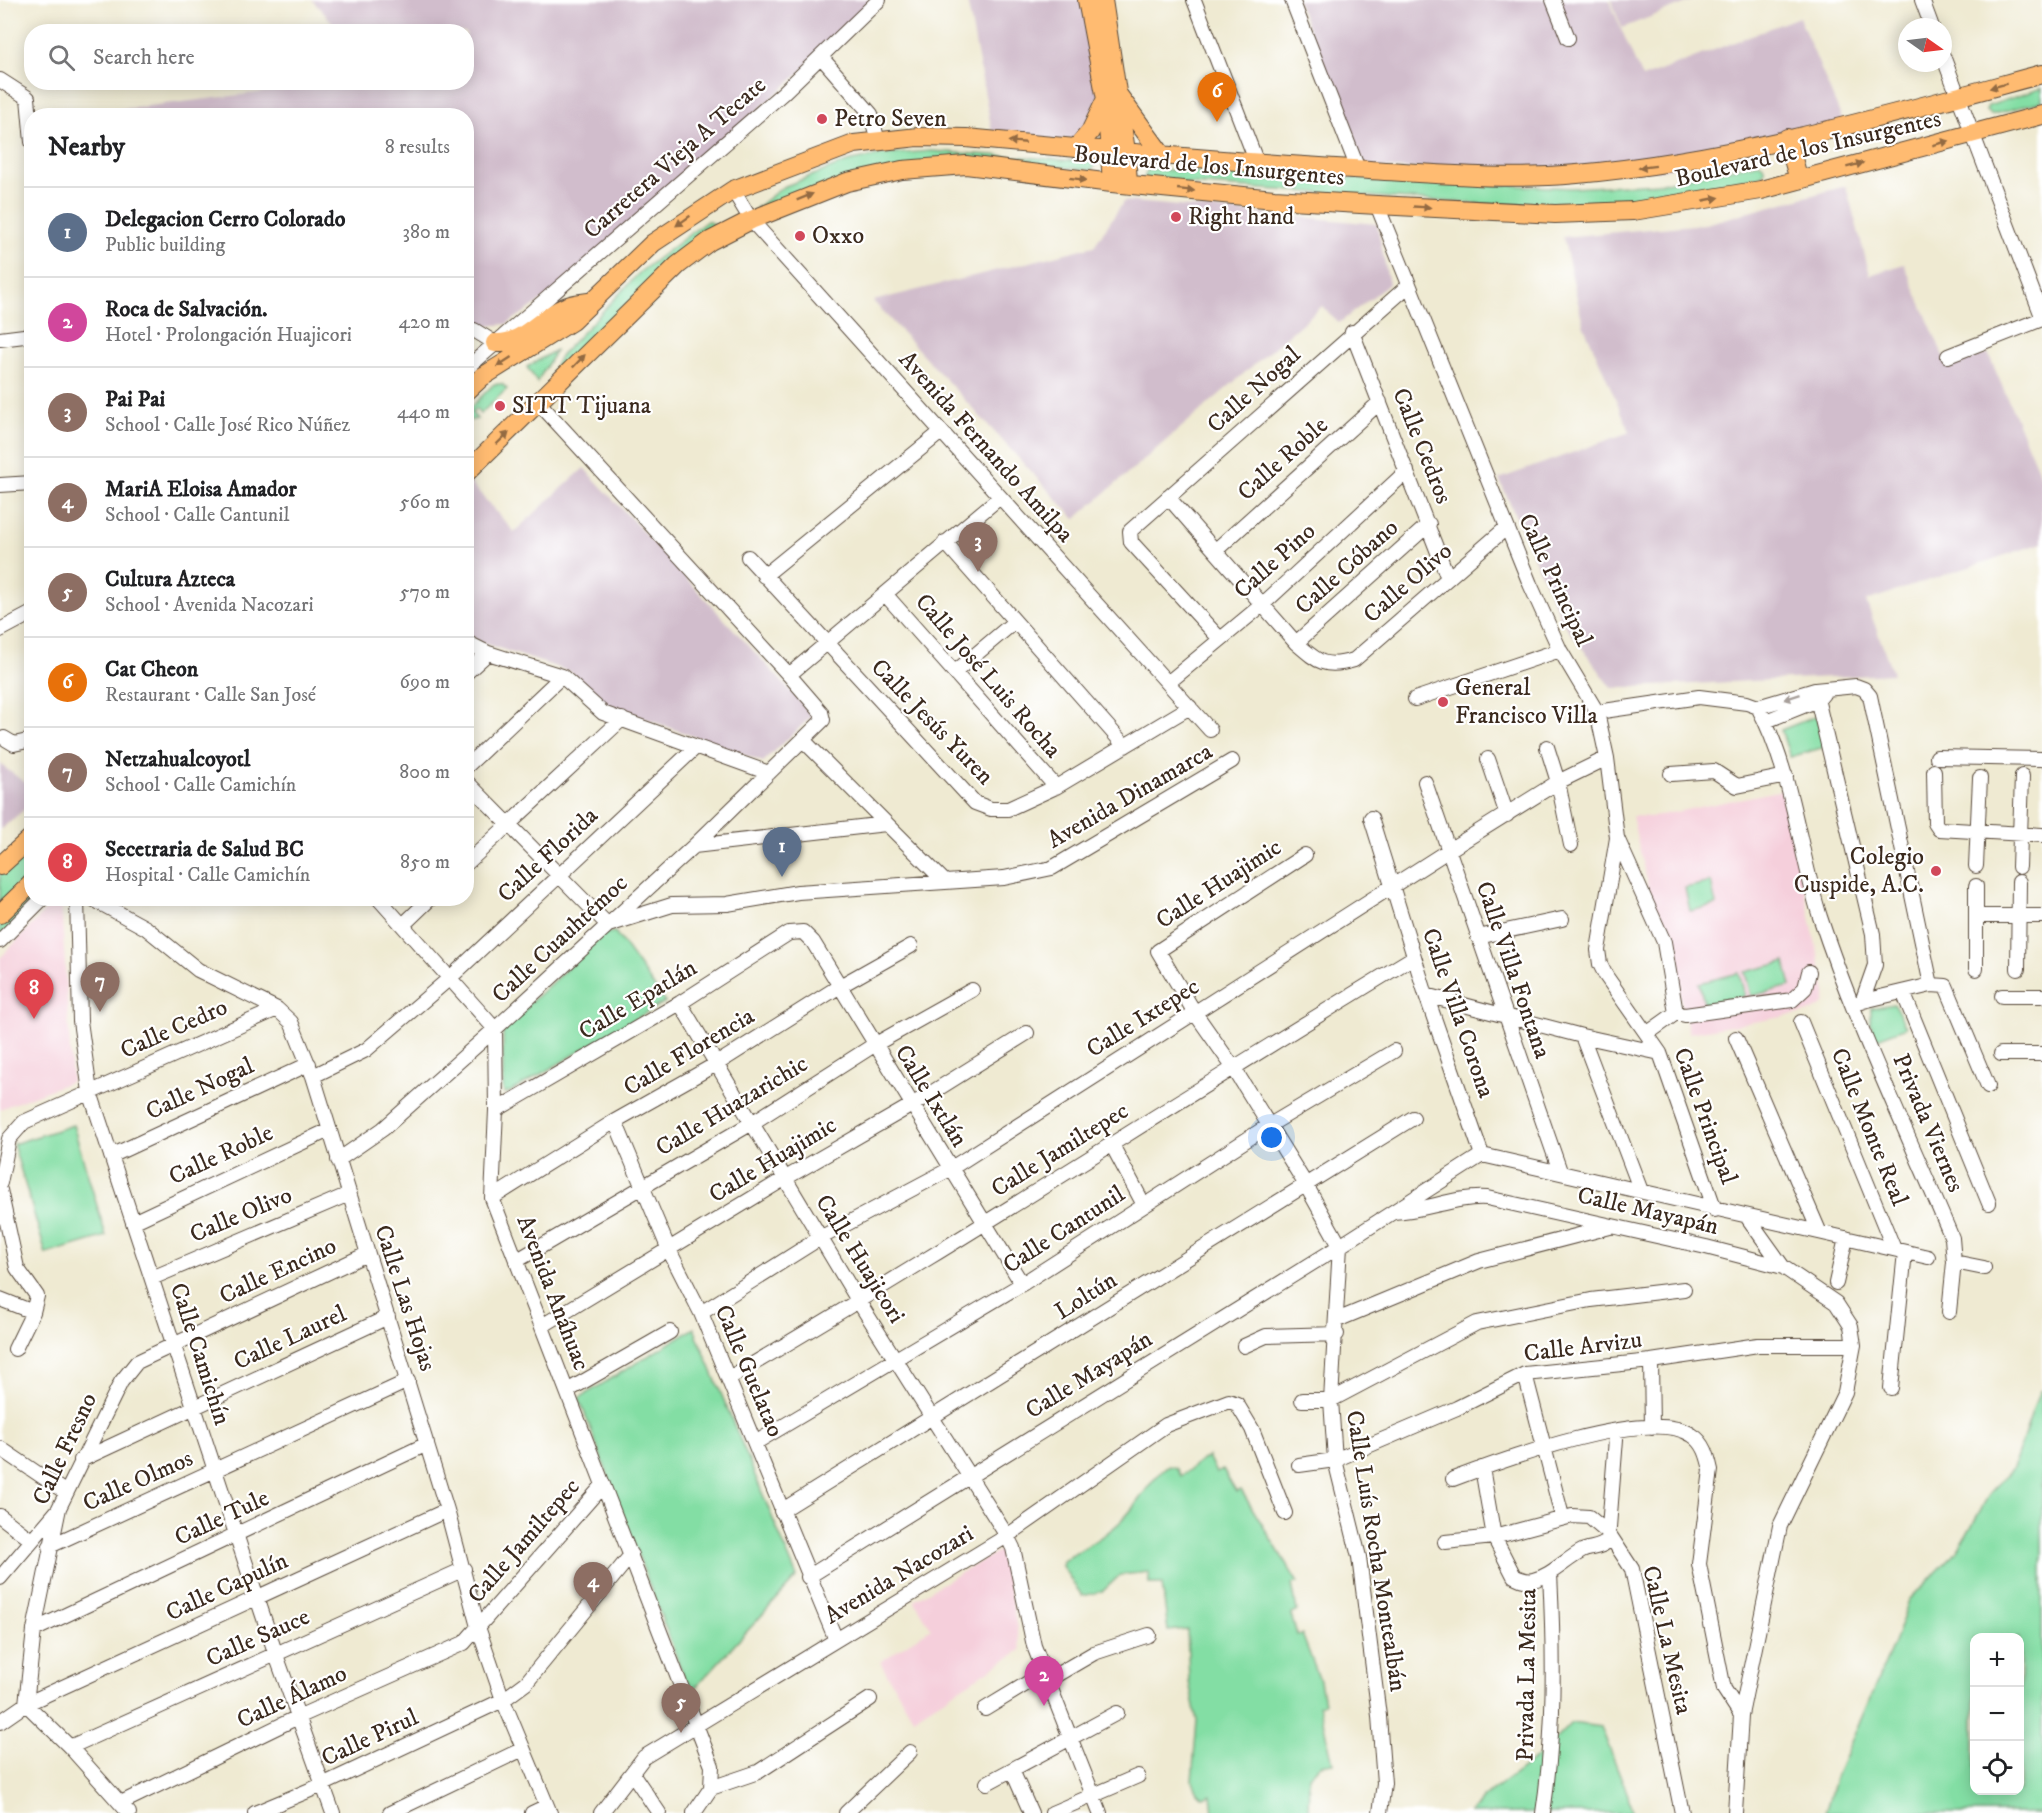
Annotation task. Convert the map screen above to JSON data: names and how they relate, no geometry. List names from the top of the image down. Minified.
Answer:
{"streets":{"main road":["Boulevard de los Insurgentes"],"street":["Carretera Vieja A Tecate","Calle Nogal","Calle Cedros","Avenida Fernando Amilpa","Calle Roble","Calle Pino","Calle Cóbano","Calle Principal","Calle Olivo","Calle José Luis Rocha","Calle Jesús Yuren","Avenida Dinamarca","Calle Florida","Calle Huajimic","Calle Cuauhtémoc","Calle Villa Fontana","Calle Epatlán","Calle Villa Corona","Calle Ixtepec","Calle Cedro","Calle Florencia","Calle Ixtlán","Calle Huazarichic","Privada Viernes","Calle Monte Real","Calle Jamiltepec","Calle Mayapán","Calle Cantunil","Calle Huajicori","Calle Encino","Avenida Anáhuac","Loltún","Calle Las Hojas","Calle Laurel","Calle Arvizu","Calle Camichín","Calle Guelatao","Calle Fresno","Calle Olmos","Calle Tule","Calle Luís Rocha Montealbán","Avenida Nacozari","Calle Capulín","Calle Sauce","Calle La Mesita","Privada La Mesita","Calle Álamo","Calle Pirul"]},"crossings":[["Boulevard de los Insurgentes","Avenida Fernando Amilpa"],["Boulevard de los Insurgentes","Calle Principal"],["Boulevard de los Insurgentes","Calle Cuauhtémoc"],["Calle Nogal","Calle Cedros"],["Calle Nogal","Calle Pino"],["Calle Nogal","Calle Principal"],["Calle Nogal","Calle Florida"],["Calle Nogal","Calle Las Hojas"],["Calle Nogal","Calle Camichín"],["Calle Cedros","Calle Roble"],["Calle Cedros","Calle Pino"],["Calle Cedros","Calle Cóbano"],["Calle Cedros","Calle Olivo"],["Avenida Fernando Amilpa","Calle Pino"],["Avenida Fernando Amilpa","Calle Jesús Yuren"],["Calle Roble","Calle Las Hojas"],["Calle Roble","Calle Camichín"],["Calle Cóbano","Calle Olivo"],["Calle Principal","Calle Olivo"],["Calle Principal","Calle Ixtepec"],["Calle Olivo","Calle Las Hojas"],["Calle Olivo","Calle Camichín"],["Calle José Luis Rocha","Calle Jesús Yuren"],["Avenida Dinamarca","Calle Cuauhtémoc"],["Calle Florida","Calle Las Hojas"],["Calle Huajimic","Calle Ixtepec"],["Calle Huajimic","Calle Ixtlán"],["Calle Huajimic","Calle Huajicori"],["Calle Huajimic","Avenida Anáhuac"],["Calle Huajimic","Calle Guelatao"],["Calle Cuauhtémoc","Avenida Anáhuac"],["Calle Cuauhtémoc","Calle Las Hojas"],["Calle Villa Fontana","Calle Ixtepec"],["Calle Epatlán","Calle Ixtlán"],["Calle Epatlán","Calle Huajicori"],["Calle Epatlán","Avenida Anáhuac"],["Calle Villa Corona","Calle Ixtepec"],["Calle Villa Corona","Calle Jamiltepec"],["Calle Villa Corona","Calle Mayapán"],["Calle Ixtepec","Calle Ixtlán"],["Calle Ixtepec","Calle Huajicori"],["Calle Ixtepec","Calle Guelatao"],["Calle Cedro","Calle Las Hojas"],["Calle Cedro","Calle Camichín"],["Calle Florencia","Calle Ixtlán"],["Calle Florencia","Calle Huajicori"],["Calle Florencia","Avenida Anáhuac"],["Calle Florencia","Calle Guelatao"],["Calle Ixtlán","Calle Huazarichic"],["Calle Ixtlán","Calle Jamiltepec"],["Calle Ixtlán","Calle Cantunil"],["Calle Huazarichic","Calle Huajicori"],["Calle Huazarichic","Avenida Anáhuac"],["Calle Huazarichic","Calle Guelatao"],["Calle Jamiltepec","Calle Huajicori"],["Calle Jamiltepec","Avenida Anáhuac"],["Calle Jamiltepec","Calle Las Hojas"],["Calle Jamiltepec","Calle Guelatao"],["Calle Jamiltepec","Calle Álamo"],["Calle Mayapán","Calle Huajicori"],["Calle Mayapán","Calle Arvizu"],["Calle Mayapán","Calle Guelatao"],["Calle Mayapán","Calle Luís Rocha Montealbán"],["Calle Cantunil","Calle Huajicori"],["Calle Cantunil","Calle Guelatao"],["Calle Huajicori","Loltún"],["Calle Huajicori","Avenida Nacozari"],["Calle Encino","Calle Las Hojas"],["Calle Encino","Calle Camichín"],["Calle Encino","Calle Fresno"],["Avenida Anáhuac","Avenida Nacozari"],["Loltún","Calle Guelatao"],["Calle Las Hojas","Calle Laurel"],["Calle Las Hojas","Calle Olmos"],["Calle Las Hojas","Calle Tule"],["Calle Las Hojas","Calle Capulín"],["Calle Las Hojas","Calle Sauce"],["Calle Las Hojas","Calle Álamo"],["Calle Las Hojas","Calle Pirul"],["Calle Laurel","Calle Camichín"],["Calle Laurel","Calle Fresno"],["Calle Arvizu","Calle Luís Rocha Montealbán"],["Calle Camichín","Calle Fresno"],["Calle Camichín","Calle Olmos"],["Calle Camichín","Calle Tule"],["Calle Camichín","Calle Capulín"],["Calle Camichín","Calle Sauce"],["Calle Camichín","Calle Álamo"],["Calle Camichín","Calle Pirul"],["Calle Guelatao","Avenida Nacozari"],["Calle Fresno","Calle Olmos"],["Calle Fresno","Calle Tule"],["Calle Fresno","Calle Capulín"]],"places":["Petro Seven","Right hand","Oxxo","SITT Tijuana","General Francisco Villa","Colegio Cuspide, A.C."],"north":"right","page":{"search":"Search here","pins":["6","3","1","7","8","4","2","5"],"heading":["Nearby","8 results"],"list":[{"mark":"1","name":"Delegacion Cerro Colorado","note":"Public building","value":"380 m"},{"mark":"2","name":"Roca de Salvación.","note":"Hotel · Prolongación Huajicori","value":"420 m"},{"mark":"3","name":"Pai Pai","note":"School · Calle José Rico Núñez","value":"440 m"},{"mark":"4","name":"MariA Eloisa Amador","note":"School · Calle Cantunil","value":"560 m"},{"mark":"5","name":"Cultura Azteca","note":"School · Avenida Nacozari","value":"570 m"},{"mark":"6","name":"Cat Cheon","note":"Restaurant · Calle San José","value":"690 m"},{"mark":"7","name":"Netzahualcoyotl","note":"School · Calle Camichín","value":"800 m"},{"mark":"8","name":"Secetraria de Salud BC","note":"Hospital · Calle Camichín","value":"850 m"}],"map_buttons":["+","−"]}}
